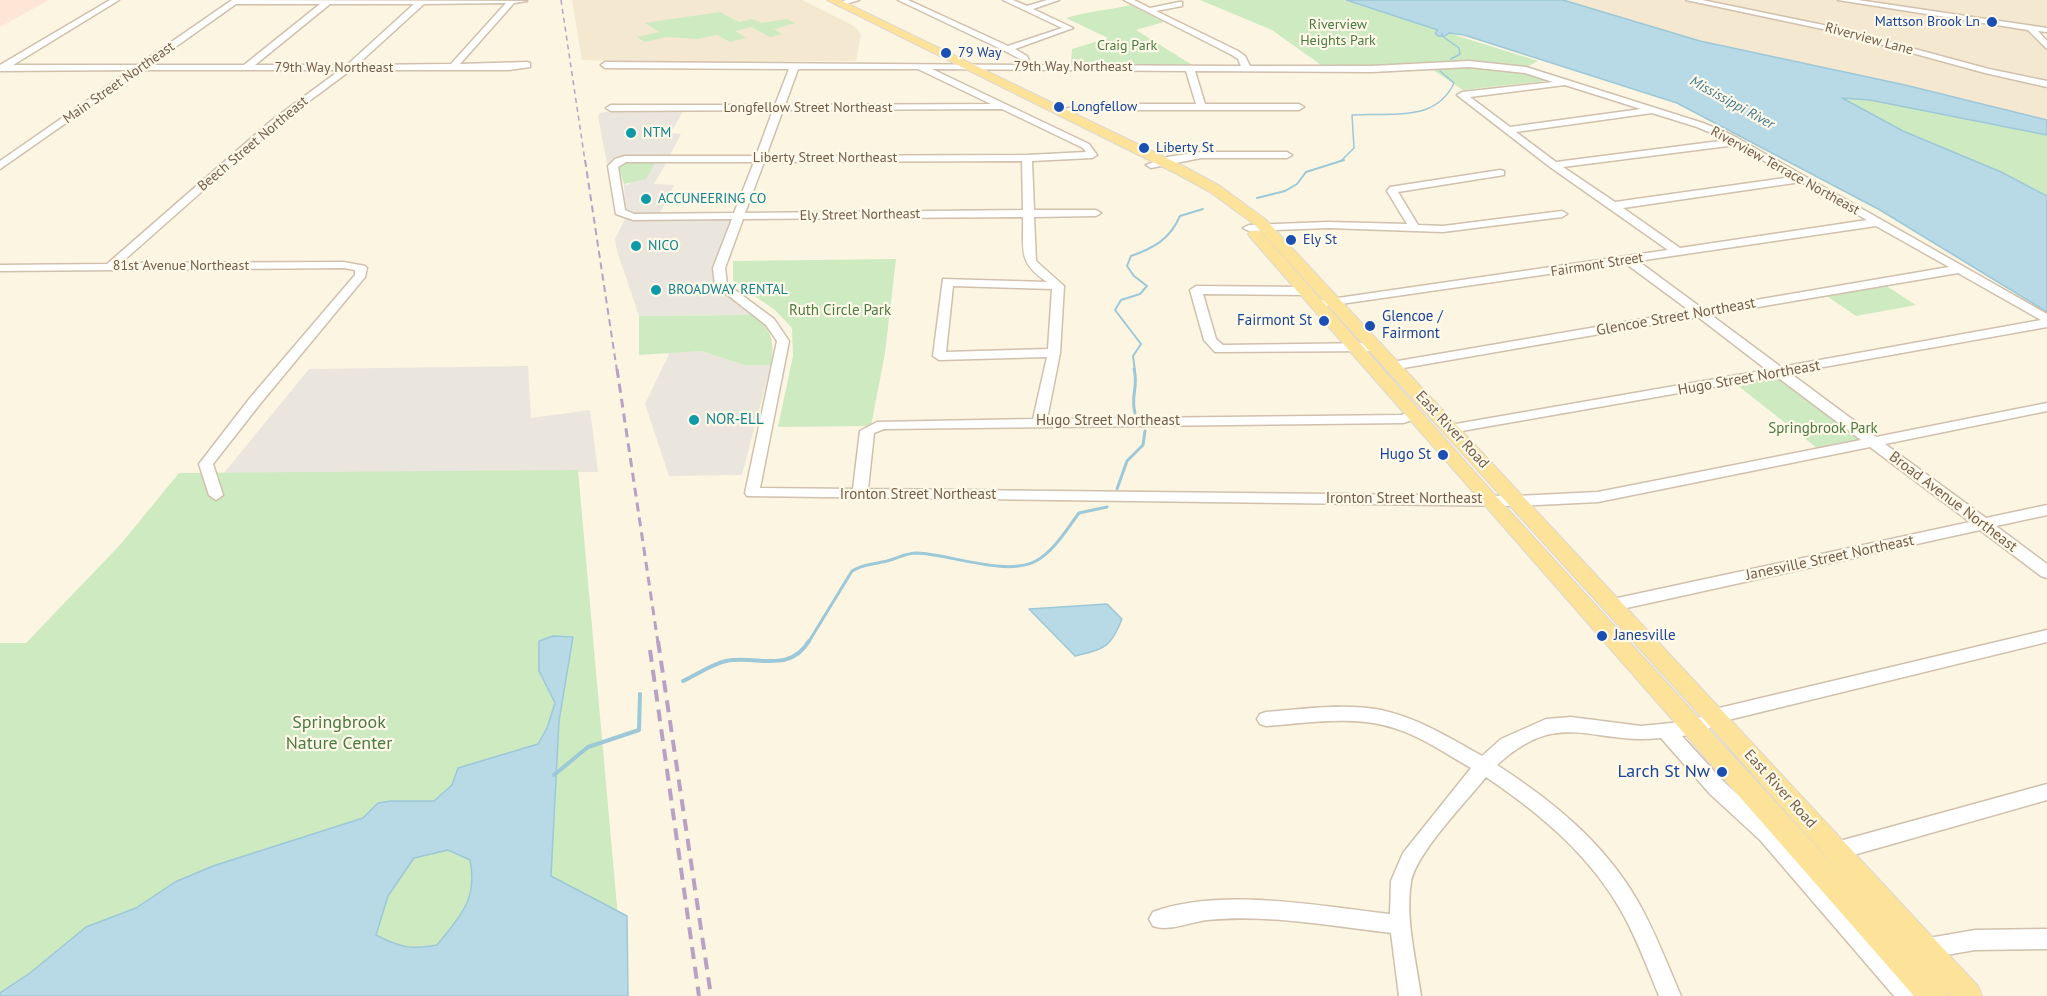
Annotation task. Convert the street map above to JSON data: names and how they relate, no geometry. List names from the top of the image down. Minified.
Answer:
{"streets":{"main road":["East River Road"],"street":["Riverview Lane","79th Way Northeast","Main Street Northeast","Longfellow Street Northeast","Beech Street Northeast","Liberty Street Northeast","Riverview Terrace Northeast","Ely Street Northeast","Fairmont Street","81st Avenue Northeast","Glencoe Street Northeast","Hugo Street Northeast","Ironton Street Northeast","Broad Avenue Northeast","Janesville Street Northeast"]},"crossings":[["79th Way Northeast","Main Street Northeast"],["79th Way Northeast","Beech Street Northeast"],["79th Way Northeast","Riverview Terrace Northeast"],["79th Way Northeast","East River Road"],["Longfellow Street Northeast","Liberty Street Northeast"],["Beech Street Northeast","81st Avenue Northeast"],["Liberty Street Northeast","Ely Street Northeast"],["Riverview Terrace Northeast","Fairmont Street"],["Riverview Terrace Northeast","Glencoe Street Northeast"],["Riverview Terrace Northeast","Hugo Street Northeast"],["Ely Street Northeast","Ironton Street Northeast"],["Fairmont Street","East River Road"],["Fairmont Street","Broad Avenue Northeast"],["Glencoe Street Northeast","East River Road"],["Glencoe Street Northeast","Broad Avenue Northeast"],["Hugo Street Northeast","East River Road"],["Hugo Street Northeast","Ironton Street Northeast"],["Hugo Street Northeast","Broad Avenue Northeast"],["East River Road","Ironton Street Northeast"],["East River Road","Janesville Street Northeast"],["Ironton Street Northeast","Broad Avenue Northeast"],["Broad Avenue Northeast","Janesville Street Northeast"]],"water":["Mississippi River"],"parks":["Riverview Heights Park","Craig Park","Ruth Circle Park","Springbrook Park","Springbrook Nature Center"],"places":["Mattson Brook Ln","79 Way","Longfellow","NTM","Liberty St","ACCUNEERING CO","Ely St","NICO","BROADWAY RENTAL","Fairmont St","Glencoe / Fairmont","NOR-ELL","Hugo St","Janesville","Larch St Nw"]}
